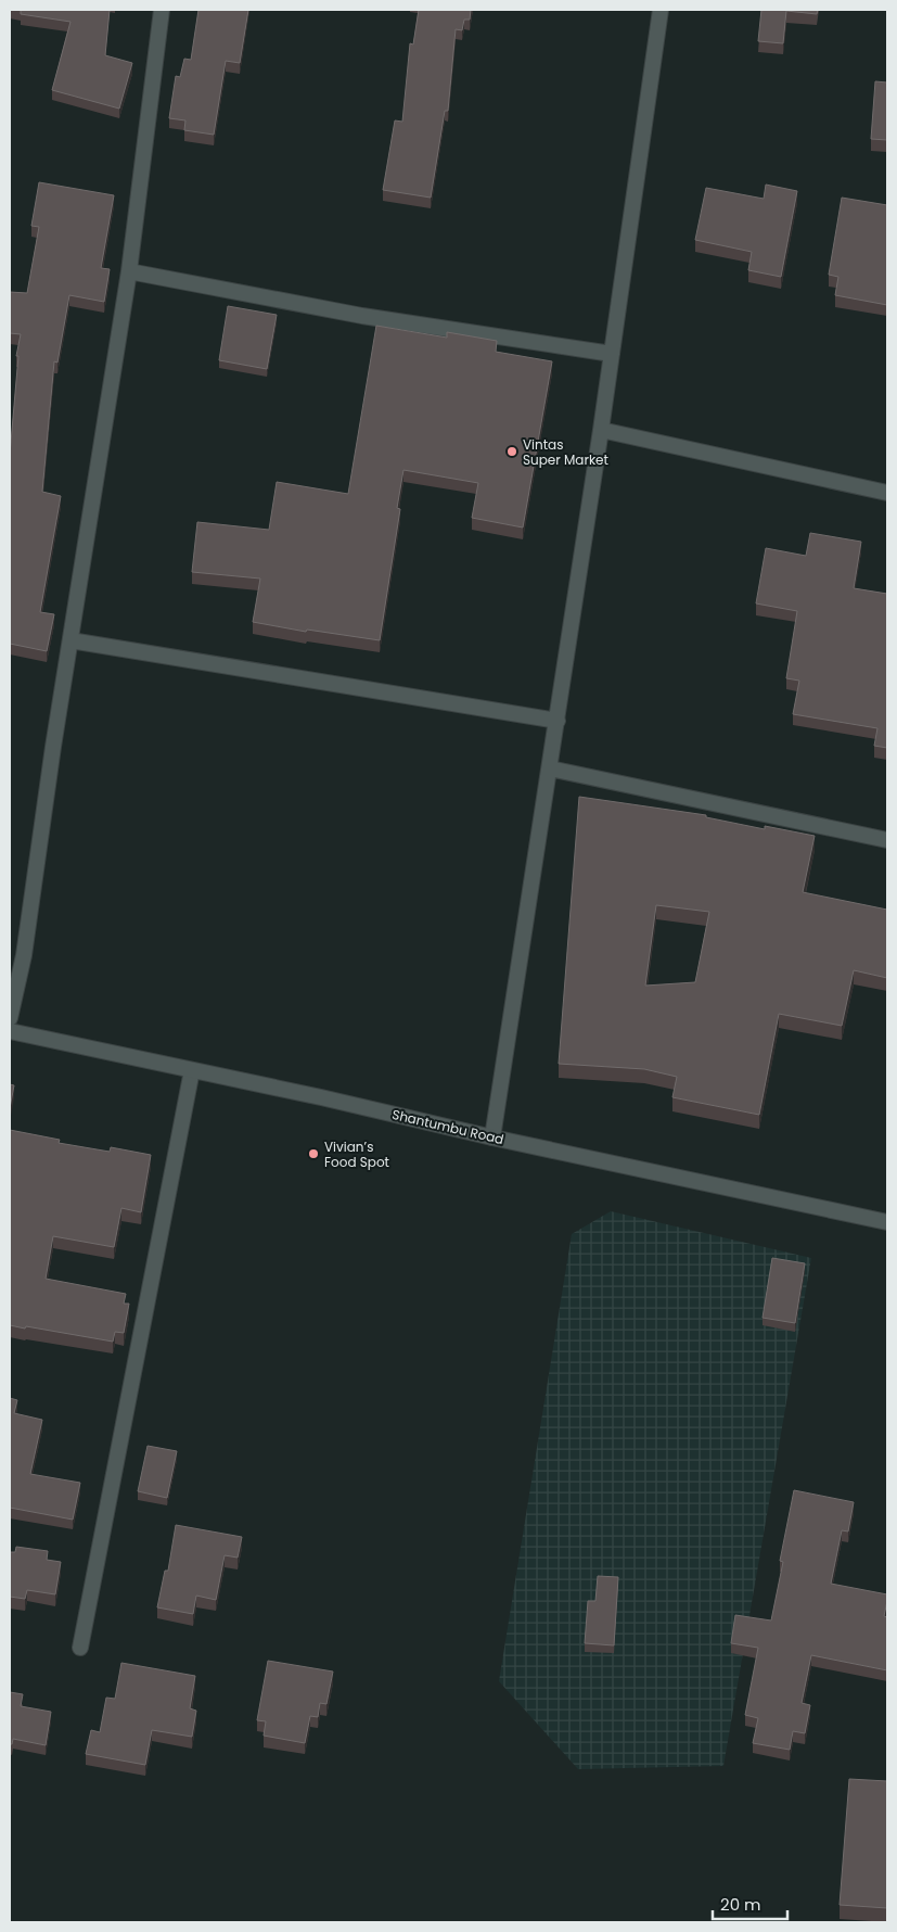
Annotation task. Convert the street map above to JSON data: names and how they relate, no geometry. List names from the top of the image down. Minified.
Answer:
{"streets":{"street":["Shantumbu Road"]},"places":["Vintas Super Market","Vivian’s Food Spot"],"scale_bar":"20 m"}
